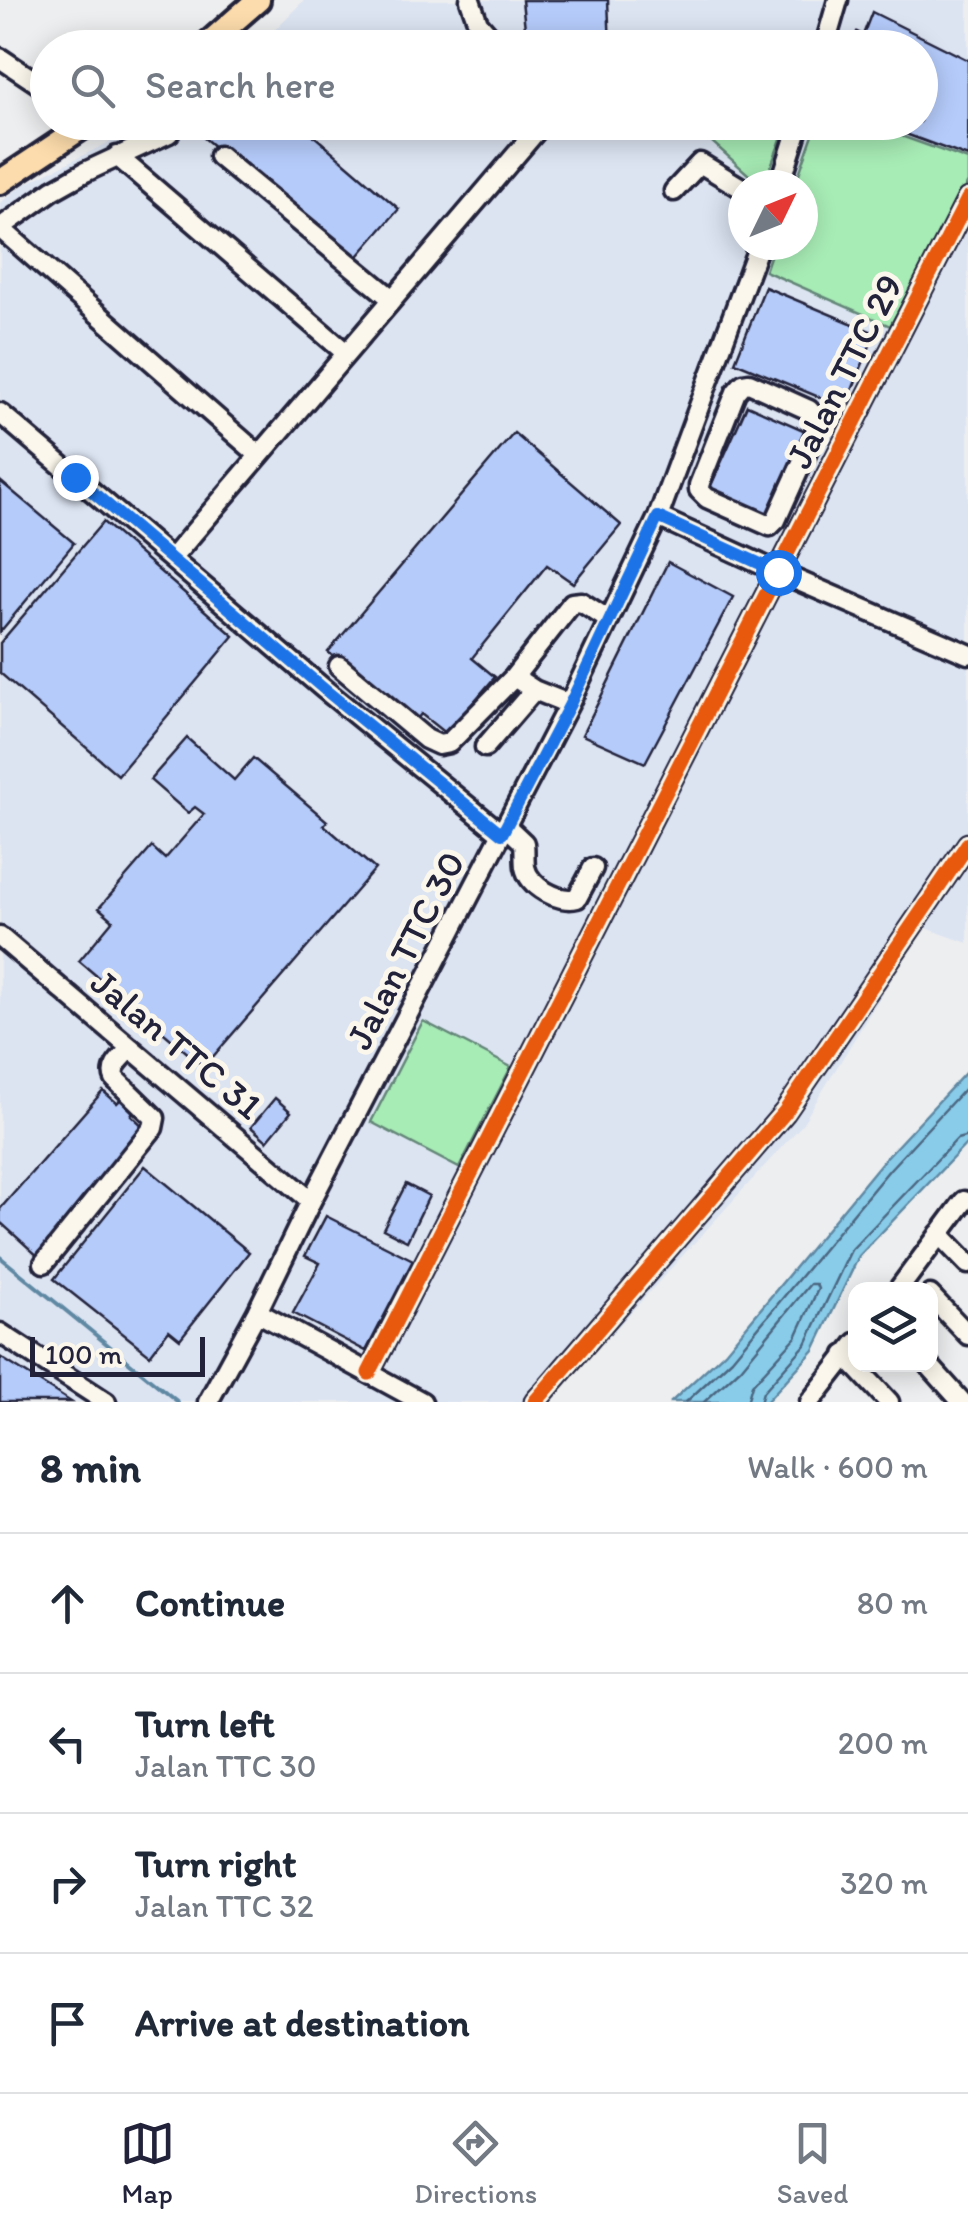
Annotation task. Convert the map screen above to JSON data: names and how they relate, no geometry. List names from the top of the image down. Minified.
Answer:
{"streets":{"street":["Jalan TTC 29","Jalan TTC 30","Jalan TTC 31"]},"crossings":[["Jalan TTC 30","Jalan TTC 31"]],"scale_bar":"100 m","north":"top right","page":{"search":"Search here","scale":"100 m","heading":["8 min","Walk · 600 m"],"list":[["Continue","80 m"],["Turn left","Jalan TTC 30","200 m"],["Turn right","Jalan TTC 32","320 m"],"Arrive at destination"],"nav":["Map","Directions","Saved"]}}
